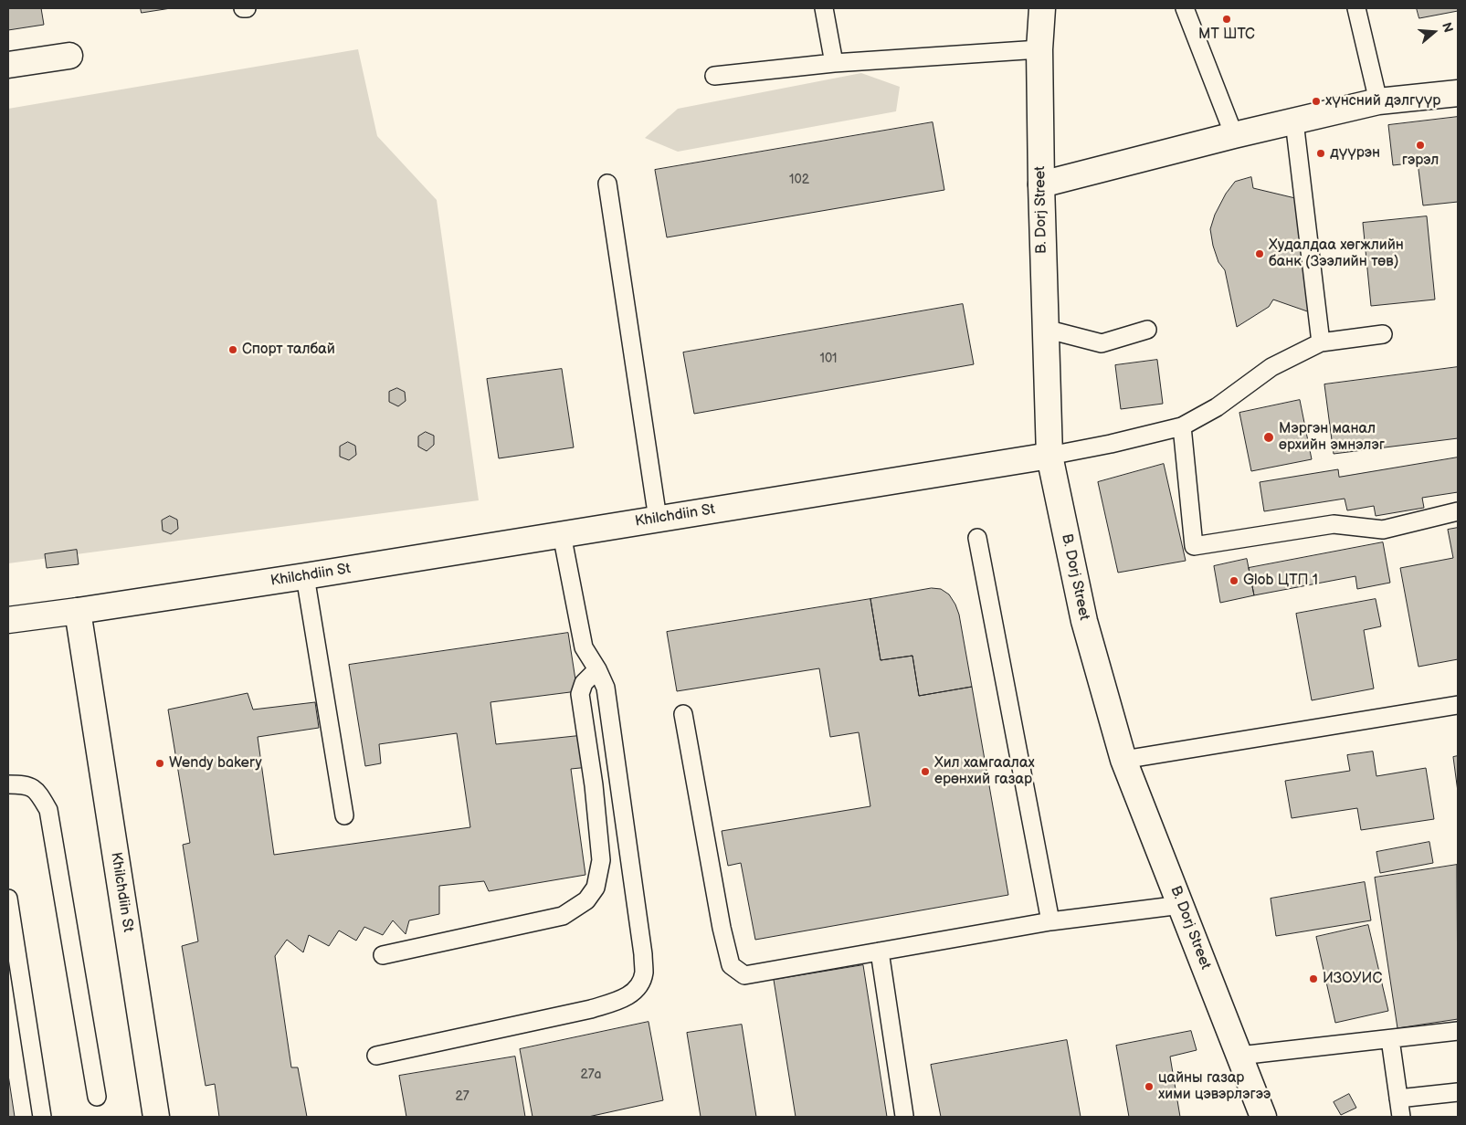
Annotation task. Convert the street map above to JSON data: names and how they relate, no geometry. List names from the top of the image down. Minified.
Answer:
{"streets":{"street":["B. Dorj Street","Khilchdiin St"]},"crossings":[["B. Dorj Street","Khilchdiin St"]],"places":["МТ ШТС","хүнсний дэлгүүр","гэрэл","дүүрэн","Худалдаа хөгжлийн банк (Зээлийн төв)","Спорт талбай","Мэргэн манал өрхийн эмнэлэг","Glob ЦТП 1","Wendy bakery","Хил хамгаалах ерөнхий газар","ИЗОУИС","цайны газар хими цэвэрлэгээ"],"house_numbers":["102","101","27a","27"],"north":"right"}
